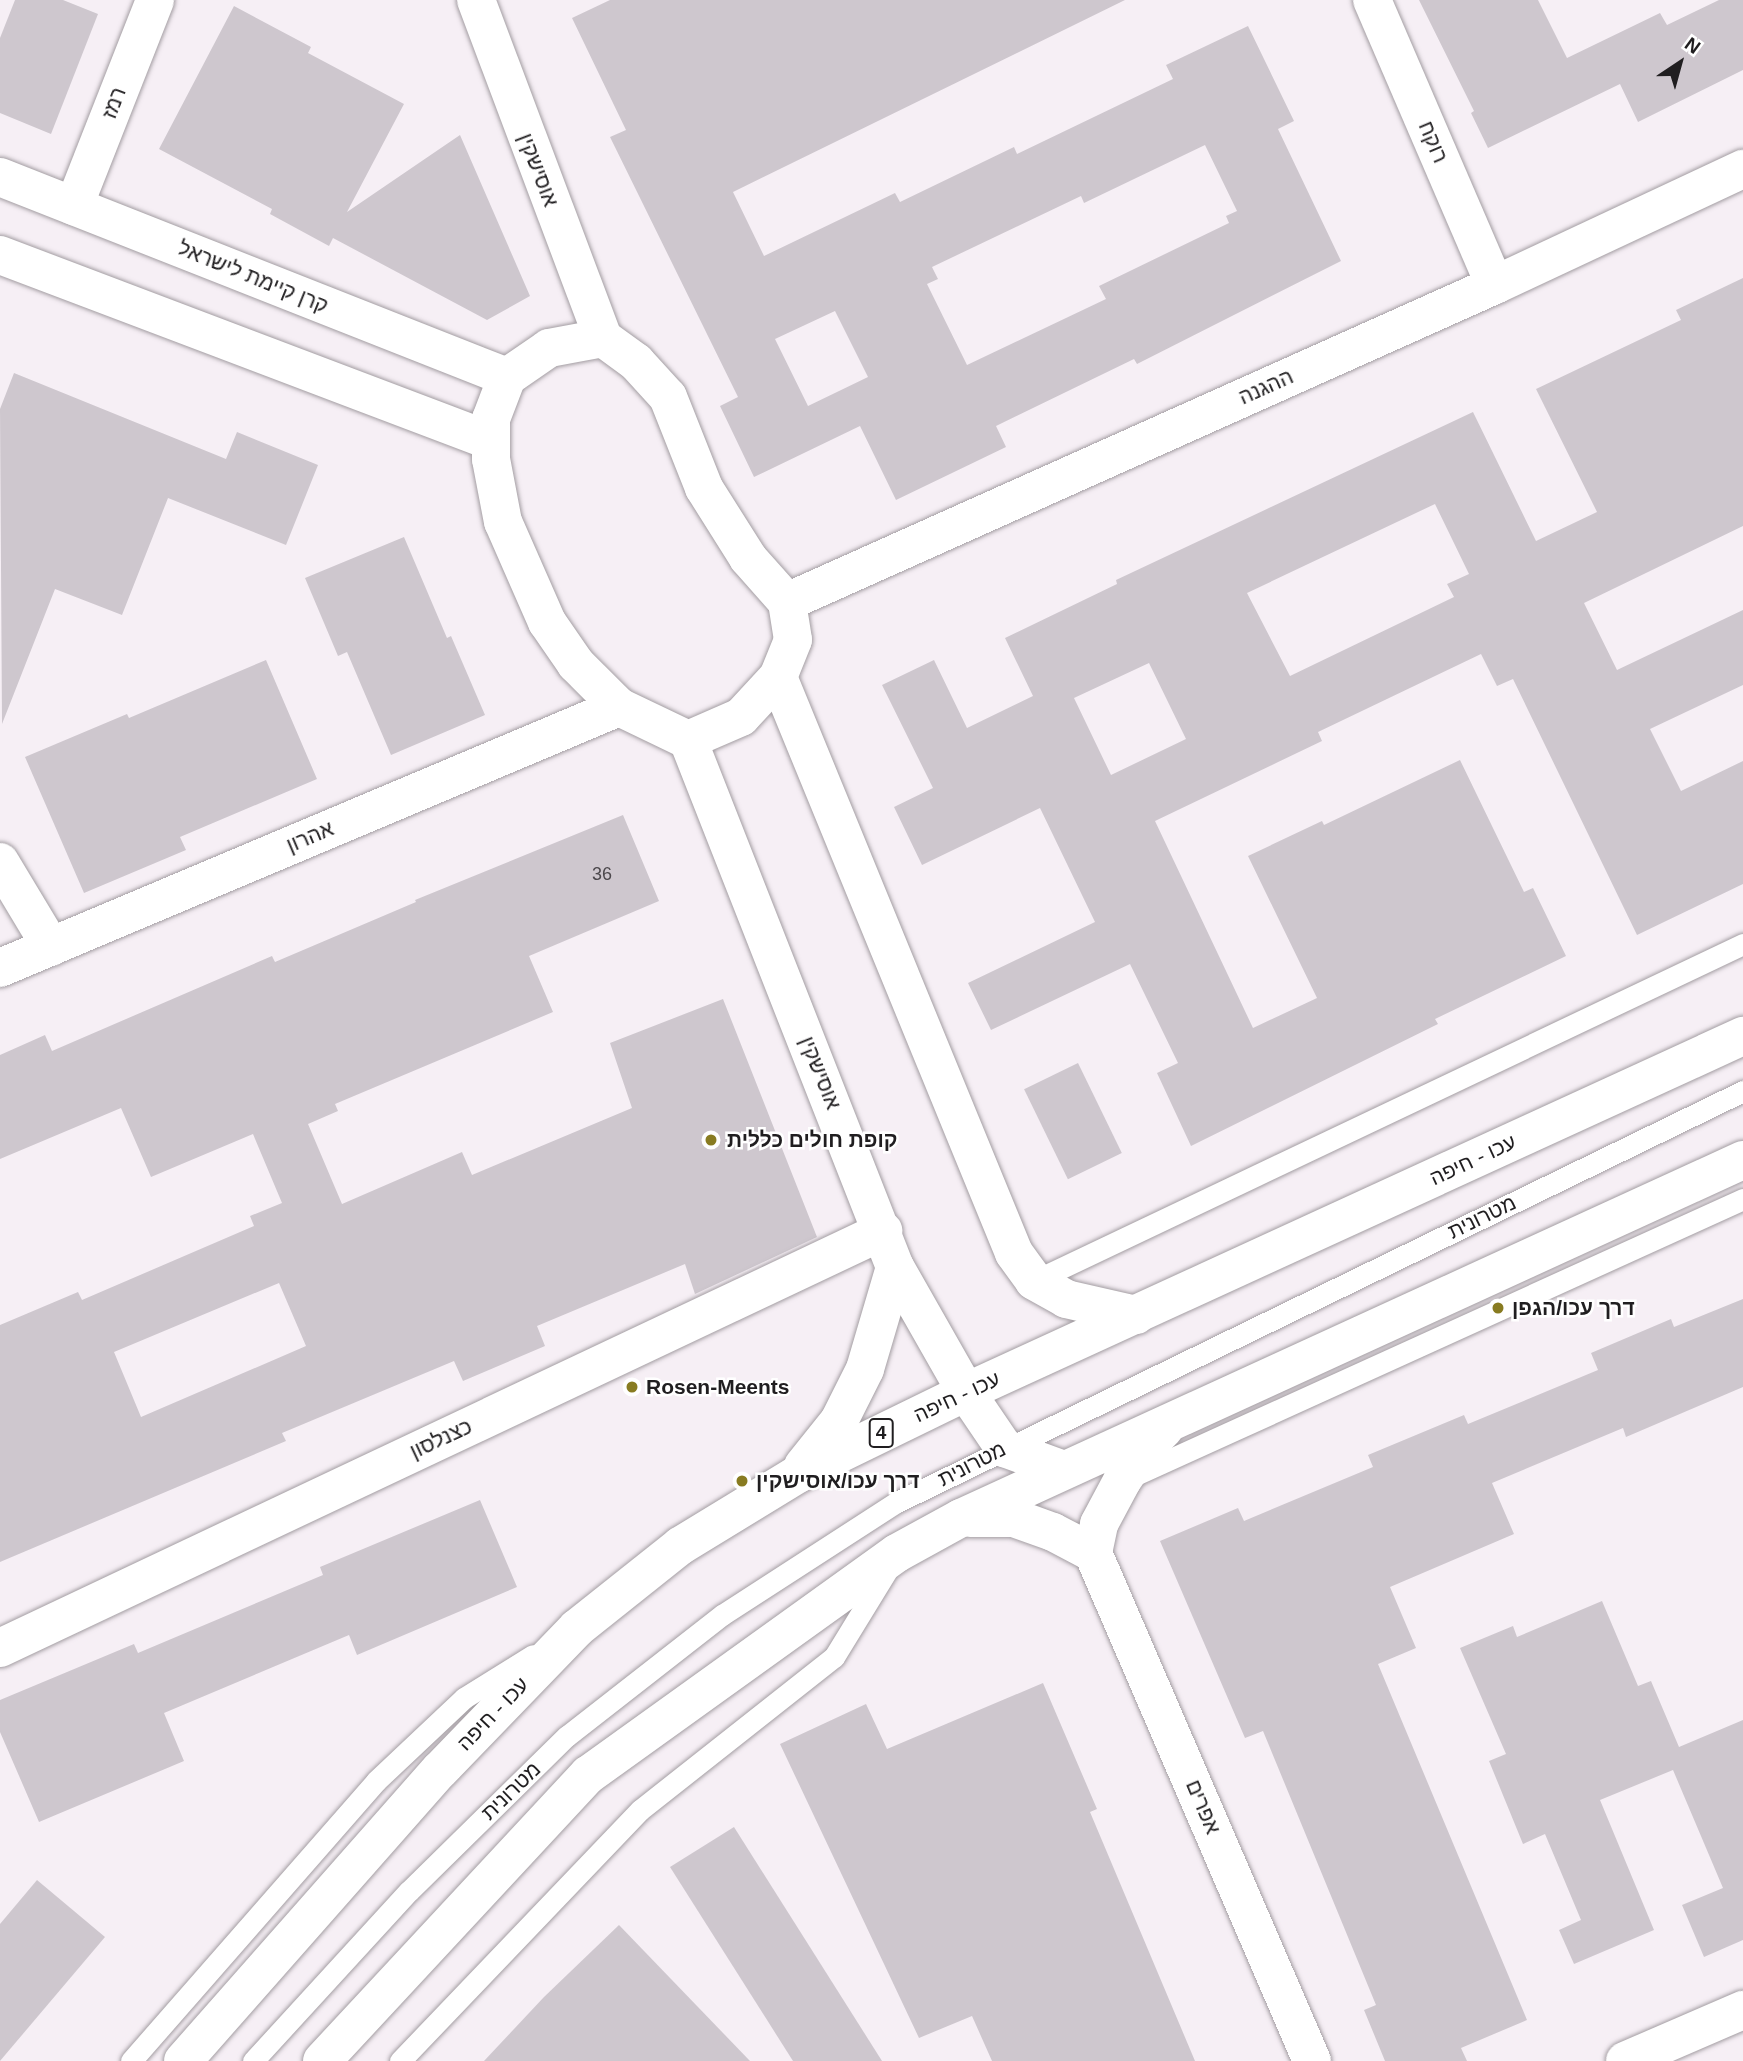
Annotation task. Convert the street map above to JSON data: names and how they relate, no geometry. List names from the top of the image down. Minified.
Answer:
{"streets":{"main road":["רמז","רוקח","אוסישקין","קרן קיימת לישראל","ההגנה","אהרון","עכו - חיפה","4","כצנלסון","אפרים"],"lane":["מטרונית"]},"crossings":[["רמז","קרן קיימת לישראל"],["רוקח","ההגנה"],["אוסישקין","עכו - חיפה"],["אוסישקין","מטרונית"],["אוסישקין","כצנלסון"]],"places":["קופת חולים כללית","דרך עכו/הגפן","Rosen-Meents","דרך עכו/אוסישקין"],"house_numbers":["36"],"north":"top right"}
